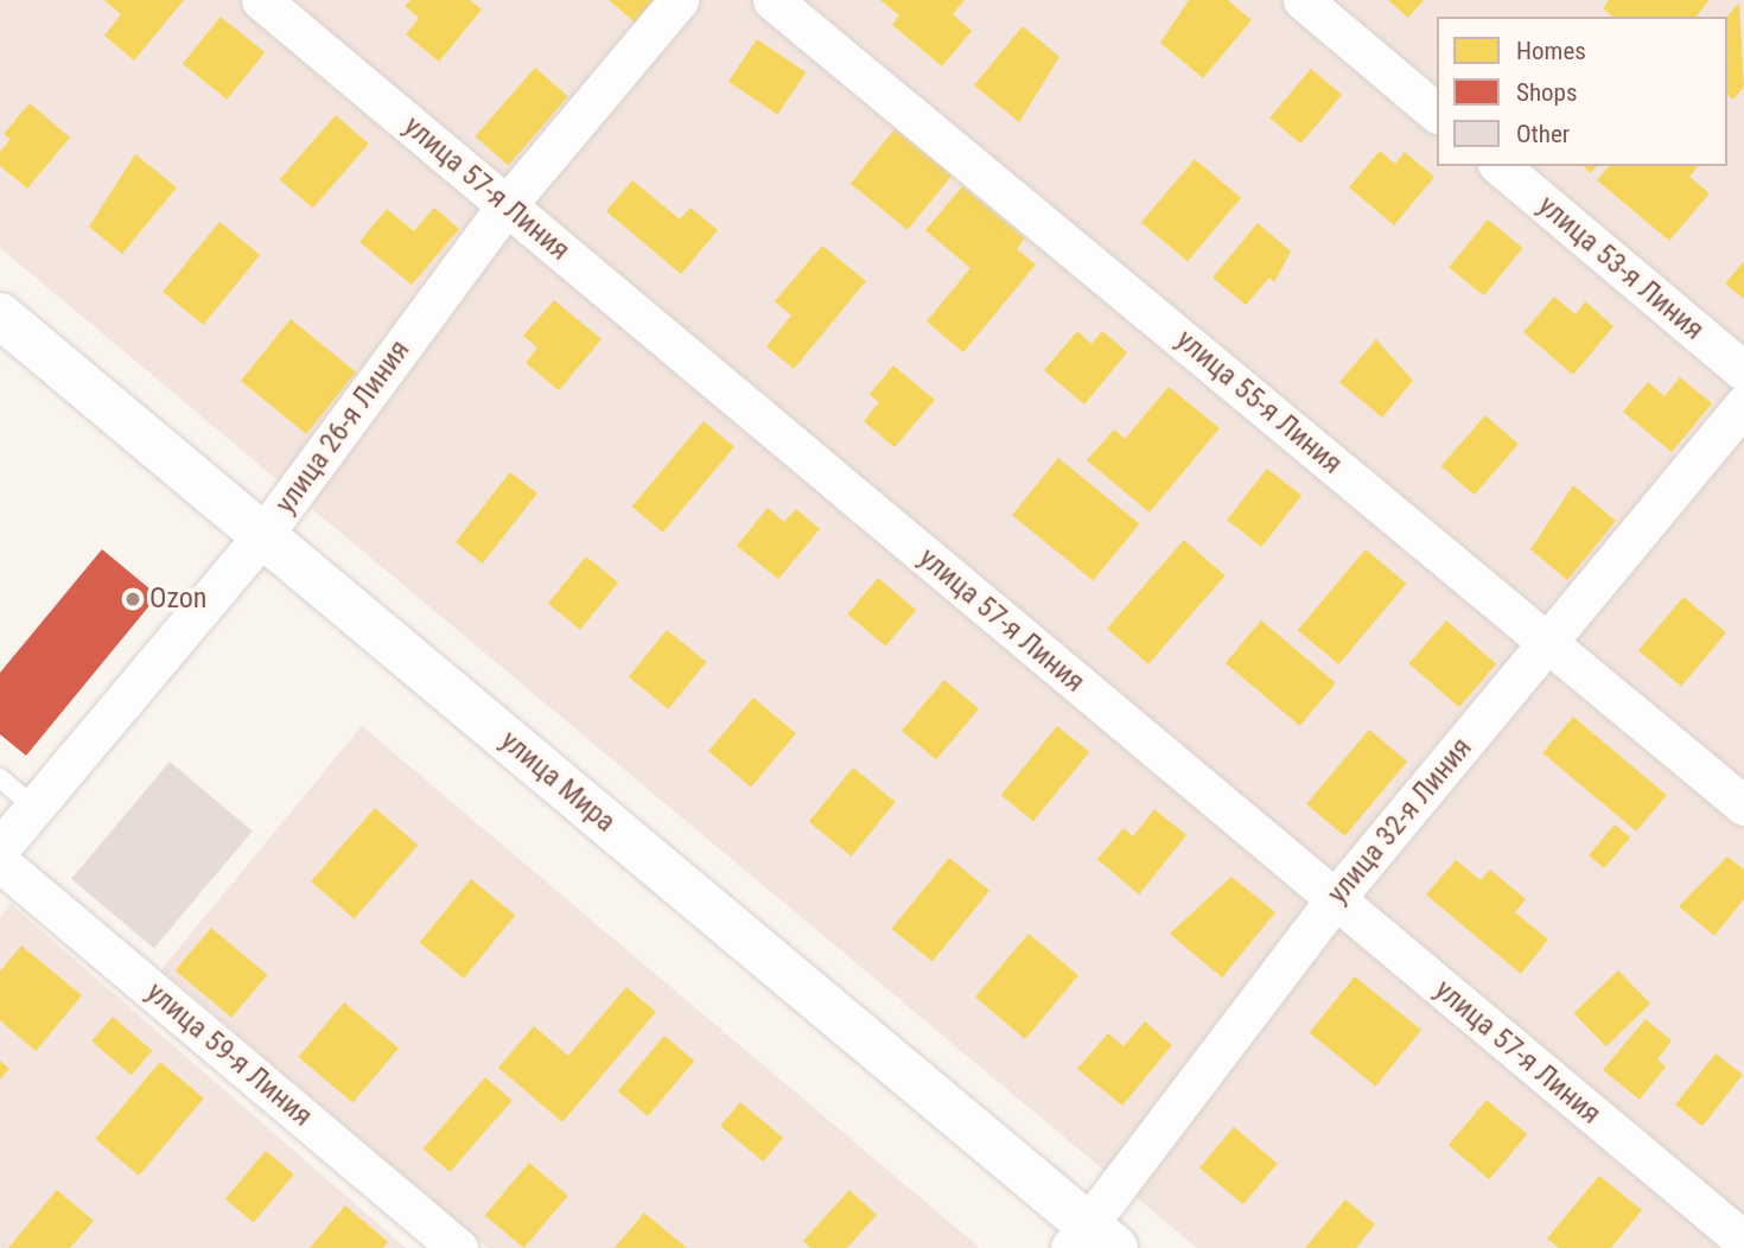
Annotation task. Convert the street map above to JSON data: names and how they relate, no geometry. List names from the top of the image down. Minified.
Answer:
{"streets":{"main road":["улица Мира"],"street":["улица 57-я Линия","улица 53-я Линия","улица 55-я Линия","улица 26-я Линия","улица 32-я Линия","улица 59-я Линия"]},"crossings":[["улица 57-я Линия","улица 26-я Линия"],["улица 57-я Линия","улица 32-я Линия"],["улица 55-я Линия","улица 32-я Линия"],["улица 26-я Линия","улица Мира"],["улица Мира","улица 32-я Линия"]],"places":["Ozon"],"legend":["Homes","Shops","Other"]}
